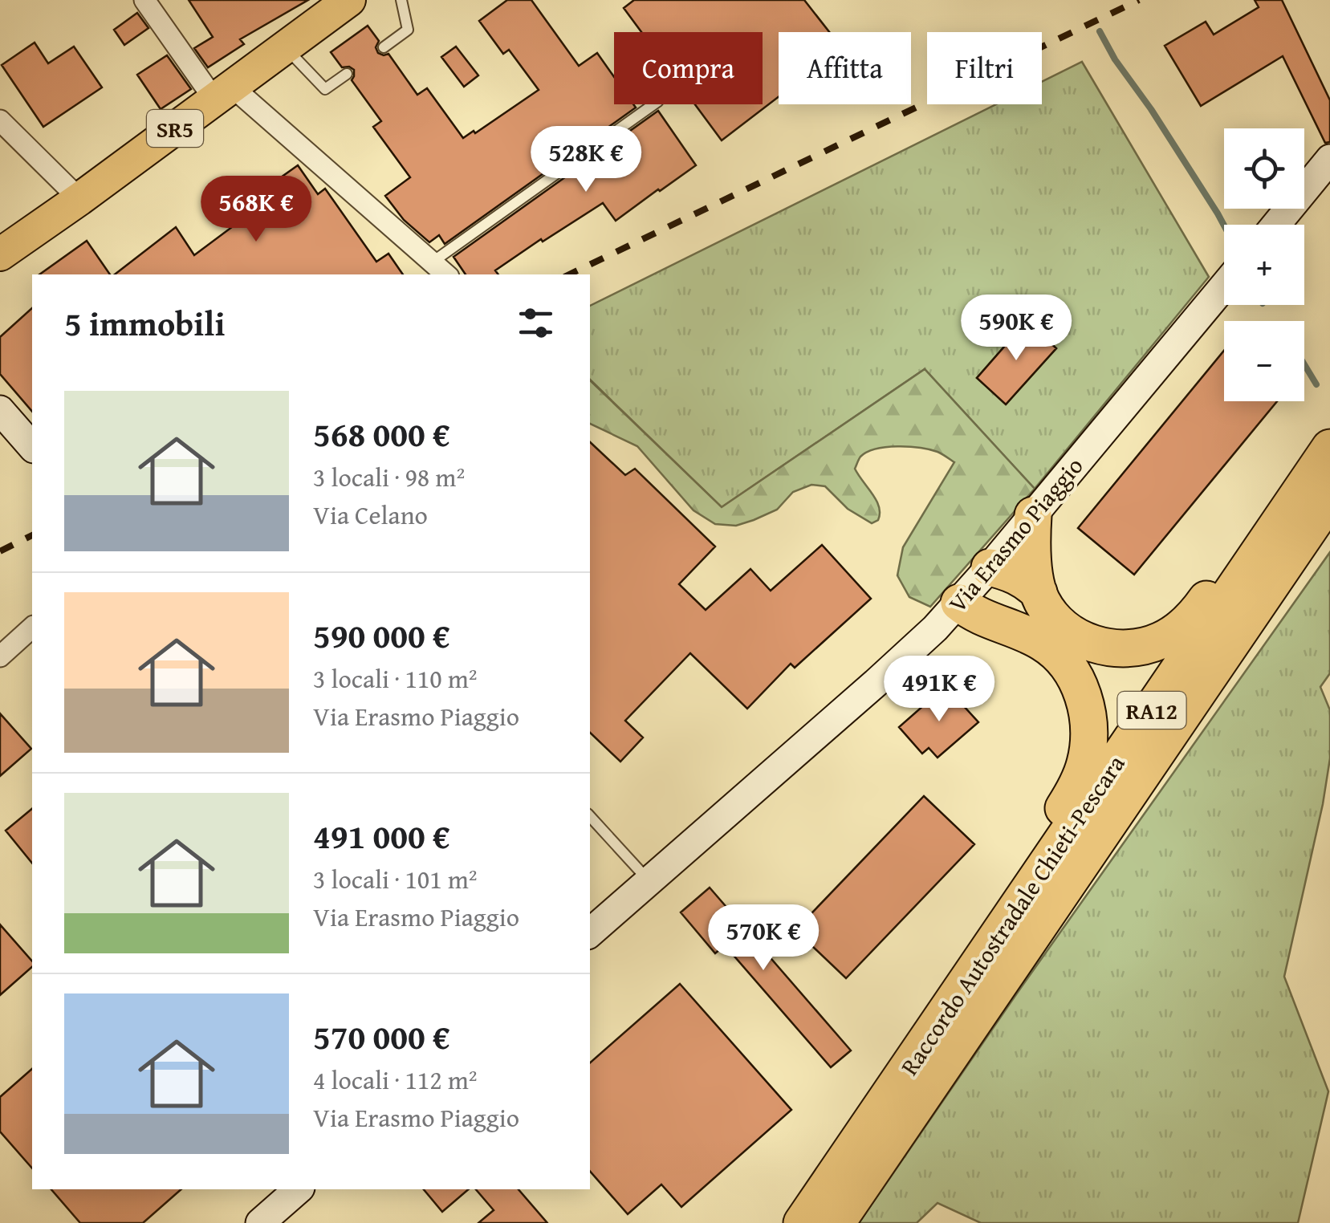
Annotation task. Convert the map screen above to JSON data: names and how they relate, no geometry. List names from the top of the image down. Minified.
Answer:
{"streets":{"highway":["RA12","Raccordo Autostradale Chieti-Pescara"],"main road":["SR5"],"street":["Via Erasmo Piaggio"]},"page":{"chip":["Compra","Affitta","Filtri"],"price":["528K €","568K €","590K €","491K €","570K €"],"map_buttons":["+","−"],"heading":"5 immobili","list":[{"name":"568 000 €","note":"3 locali · 98 m² · Via Celano"},{"name":"590 000 €","note":"3 locali · 110 m² · Via Erasmo Piaggio"},{"name":"491 000 €","note":"3 locali · 101 m² · Via Erasmo Piaggio"},{"name":"570 000 €","note":"4 locali · 112 m² · Via Erasmo Piaggio"}]}}
